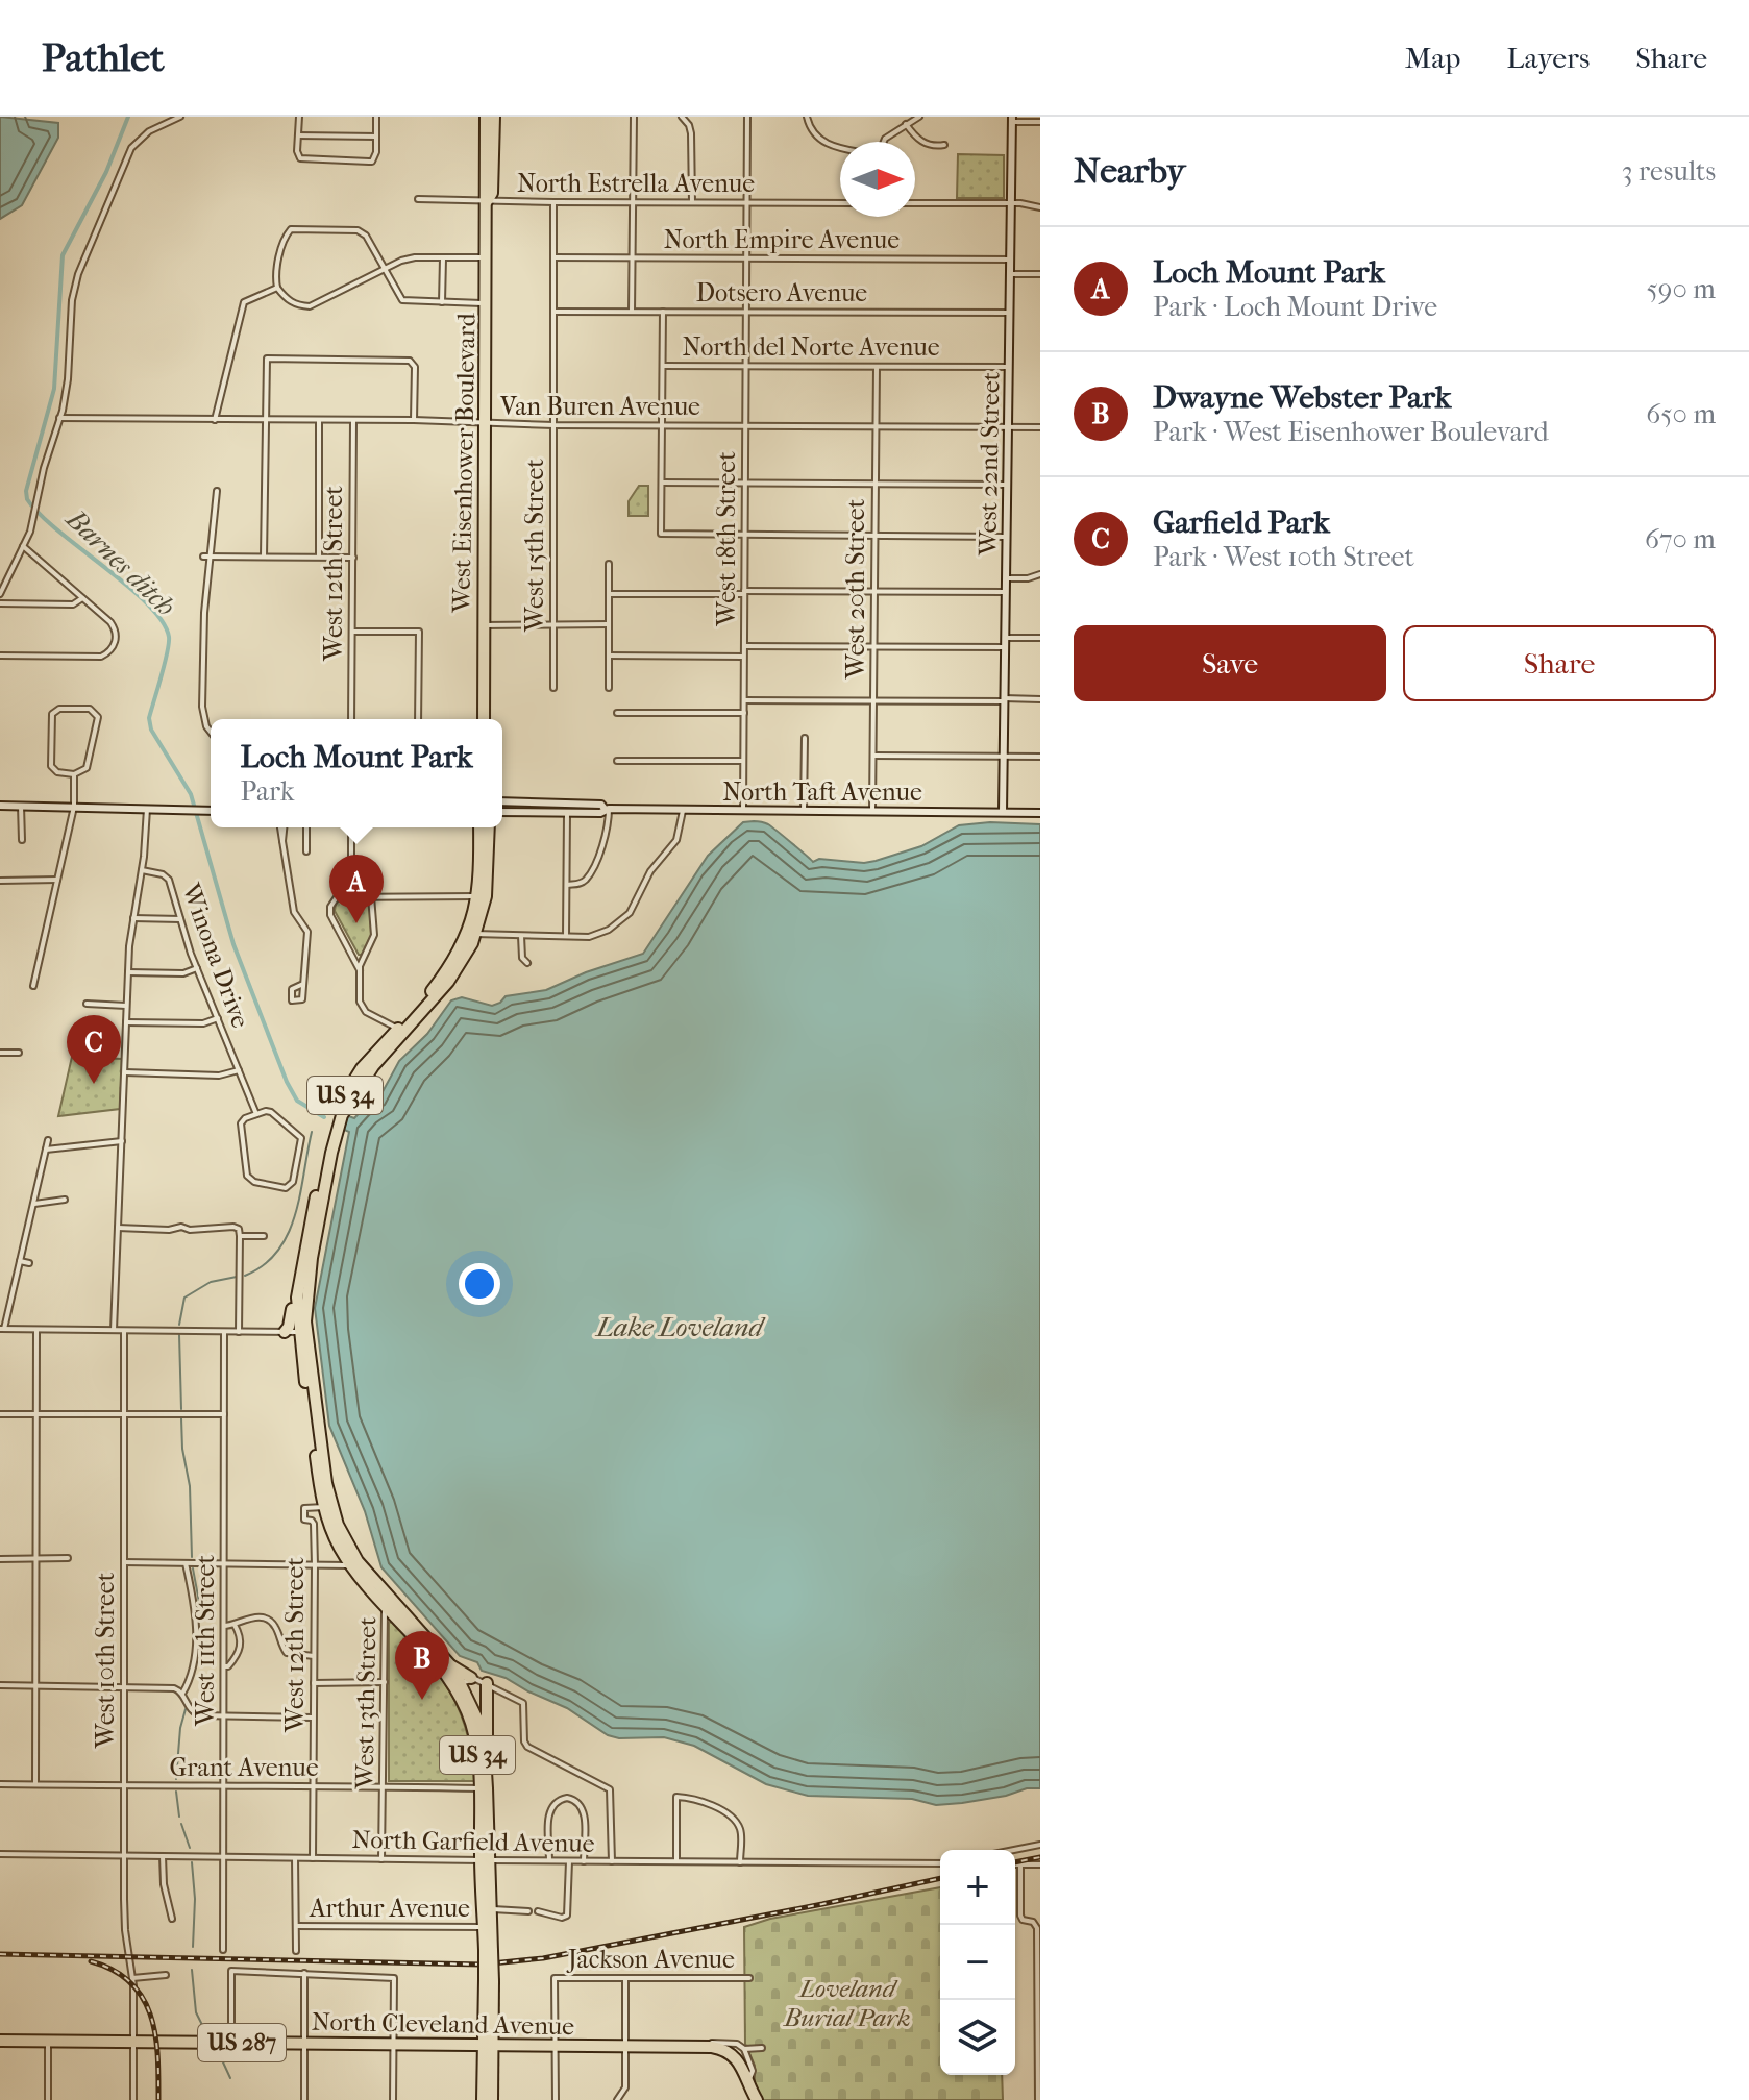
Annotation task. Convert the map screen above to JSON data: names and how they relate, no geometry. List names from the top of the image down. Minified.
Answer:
{"streets":{"highway":["West Eisenhower Boulevard","US 34","North Cleveland Avenue","US 287"],"main road":["West 22nd Street","North Taft Avenue"],"street":["North Estrella Avenue","North Empire Avenue","Dotsero Avenue","North del Norte Avenue","Van Buren Avenue","West 18th Street","West 15th Street","West 12th Street","West 20th Street","Winona Drive","West 11th Street","West 10th Street","West 13th Street","Grant Avenue","North Garfield Avenue","Arthur Avenue","Jackson Avenue"]},"crossings":[["North Estrella Avenue","West Eisenhower Boulevard"],["North Estrella Avenue","West 18th Street"],["North Estrella Avenue","West 15th Street"],["North Empire Avenue","West 22nd Street"],["North Empire Avenue","West 18th Street"],["North Empire Avenue","West 15th Street"],["Dotsero Avenue","West 22nd Street"],["Dotsero Avenue","West 18th Street"],["Dotsero Avenue","West 15th Street"],["North del Norte Avenue","West 22nd Street"],["North del Norte Avenue","West 18th Street"],["North del Norte Avenue","West 20th Street"],["Van Buren Avenue","West Eisenhower Boulevard"],["Van Buren Avenue","West 22nd Street"],["Van Buren Avenue","West 18th Street"],["Van Buren Avenue","West 15th Street"],["Van Buren Avenue","West 12th Street"],["Van Buren Avenue","West 20th Street"],["West 22nd Street","North Taft Avenue"],["West 18th Street","North Taft Avenue"],["West 12th Street","US 34"],["West 12th Street","Grant Avenue"],["West 12th Street","North Garfield Avenue"],["West 20th Street","North Taft Avenue"],["US 34","West 13th Street"],["US 34","Grant Avenue"],["US 34","North Garfield Avenue"],["US 34","Arthur Avenue"],["US 34","North Cleveland Avenue"],["West 11th Street","Grant Avenue"],["West 11th Street","North Garfield Avenue"],["West 10th Street","Grant Avenue"],["West 10th Street","North Garfield Avenue"],["West 10th Street","North Cleveland Avenue"],["West 13th Street","Grant Avenue"],["West 13th Street","North Garfield Avenue"],["Jackson Avenue","North Cleveland Avenue"]],"water":["Barnes ditch","Lake Loveland"],"parks":["Loveland Burial Park"],"north":"right","page":{"header":"Pathlet","nav":["Map","Layers","Share"],"heading":["Nearby","3 results"],"list":[{"mark":"A","name":"Loch Mount Park","note":"Park · Loch Mount Drive","value":"590 m"},{"mark":"B","name":"Dwayne Webster Park","note":"Park · West Eisenhower Boulevard","value":"650 m"},{"mark":"C","name":"Garfield Park","note":"Park · West 10th Street","value":"670 m"}],"buttons":["Save","Share"],"popup":["Loch Mount Park","Park"],"pins":["A","C","B"],"map_buttons":["+","−"]}}
